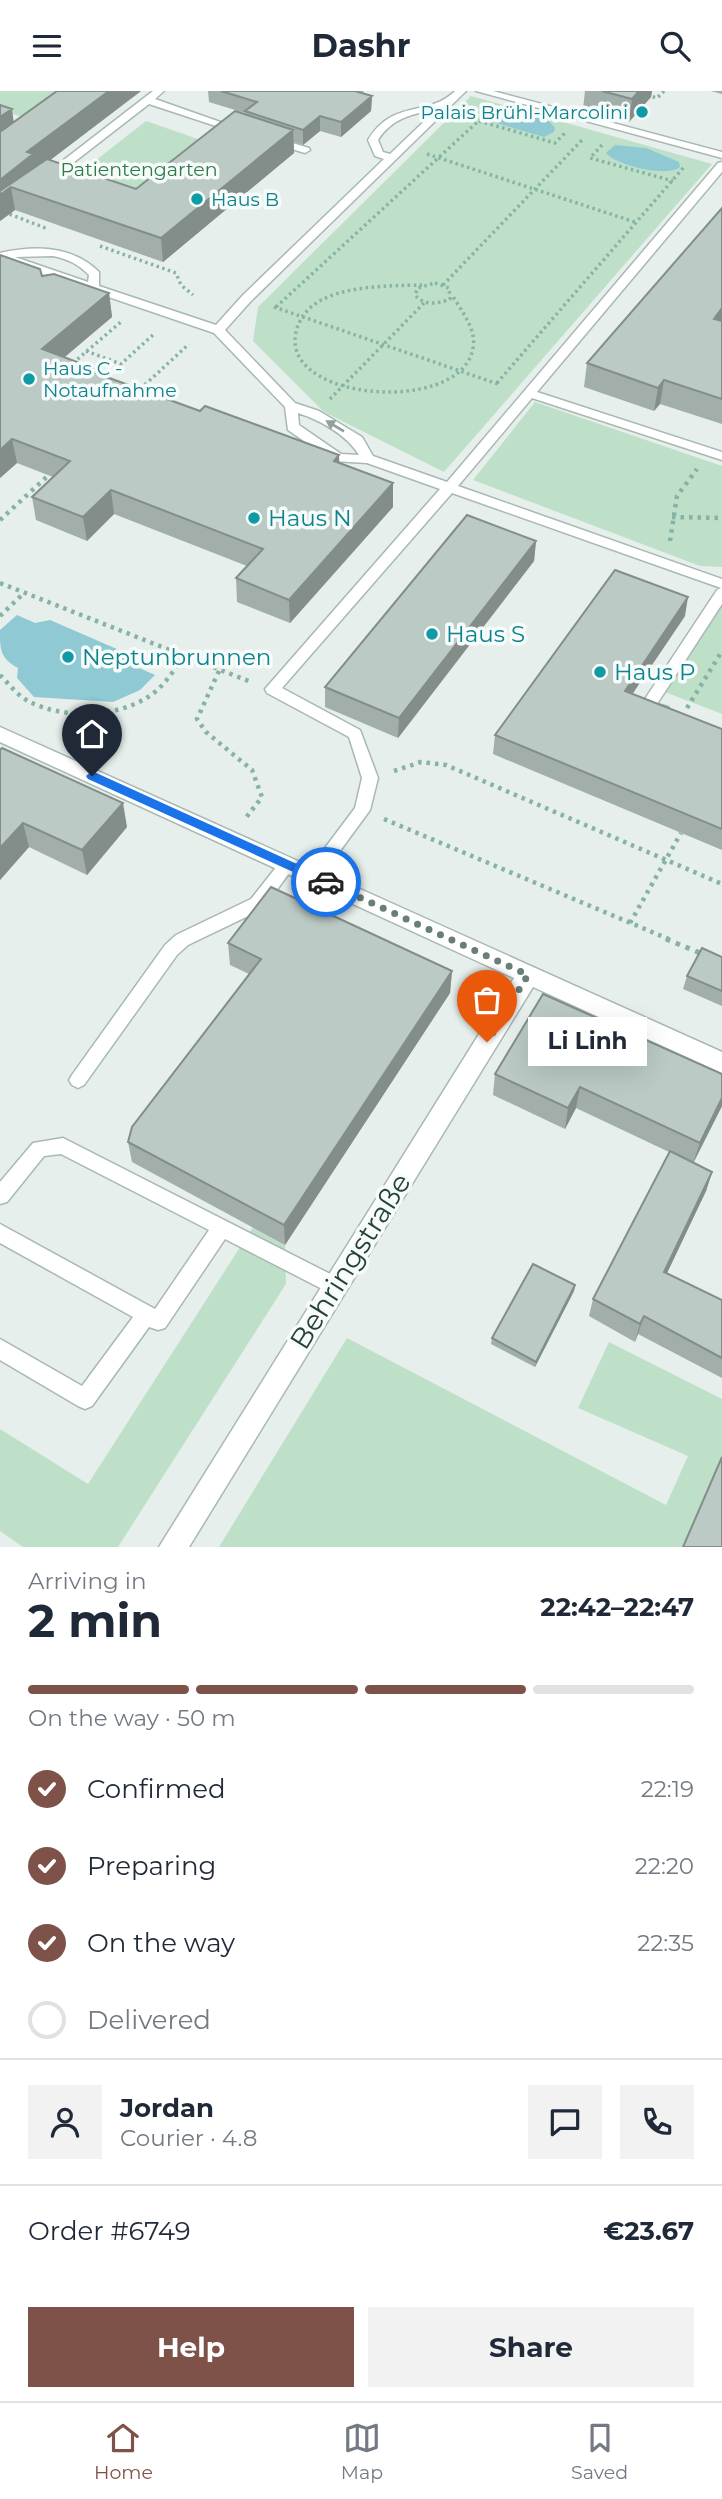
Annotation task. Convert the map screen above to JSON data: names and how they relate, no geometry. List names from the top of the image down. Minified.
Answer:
{"streets":{"street":["Behringstraße"]},"parks":["Patientengarten"],"places":["Palais Brühl-Marcolini","Haus B","Haus C - Notaufnahme","Haus N","Haus S","Neptunbrunnen","Haus P","Li Linh"],"page":{"header":"Dashr","bubble":"Li Linh","heading":["2 min","Arriving in","22:42–22:47"],"panel":["Jordan","Courier · 4.8","Order #6749","€23.67"],"bar":"On the way · 50 m","list":[["Confirmed","22:19"],["Preparing","22:20"],["On the way","22:35"],"Delivered"],"buttons":["Help","Share"],"tabs":["Home","Map","Saved"]}}
